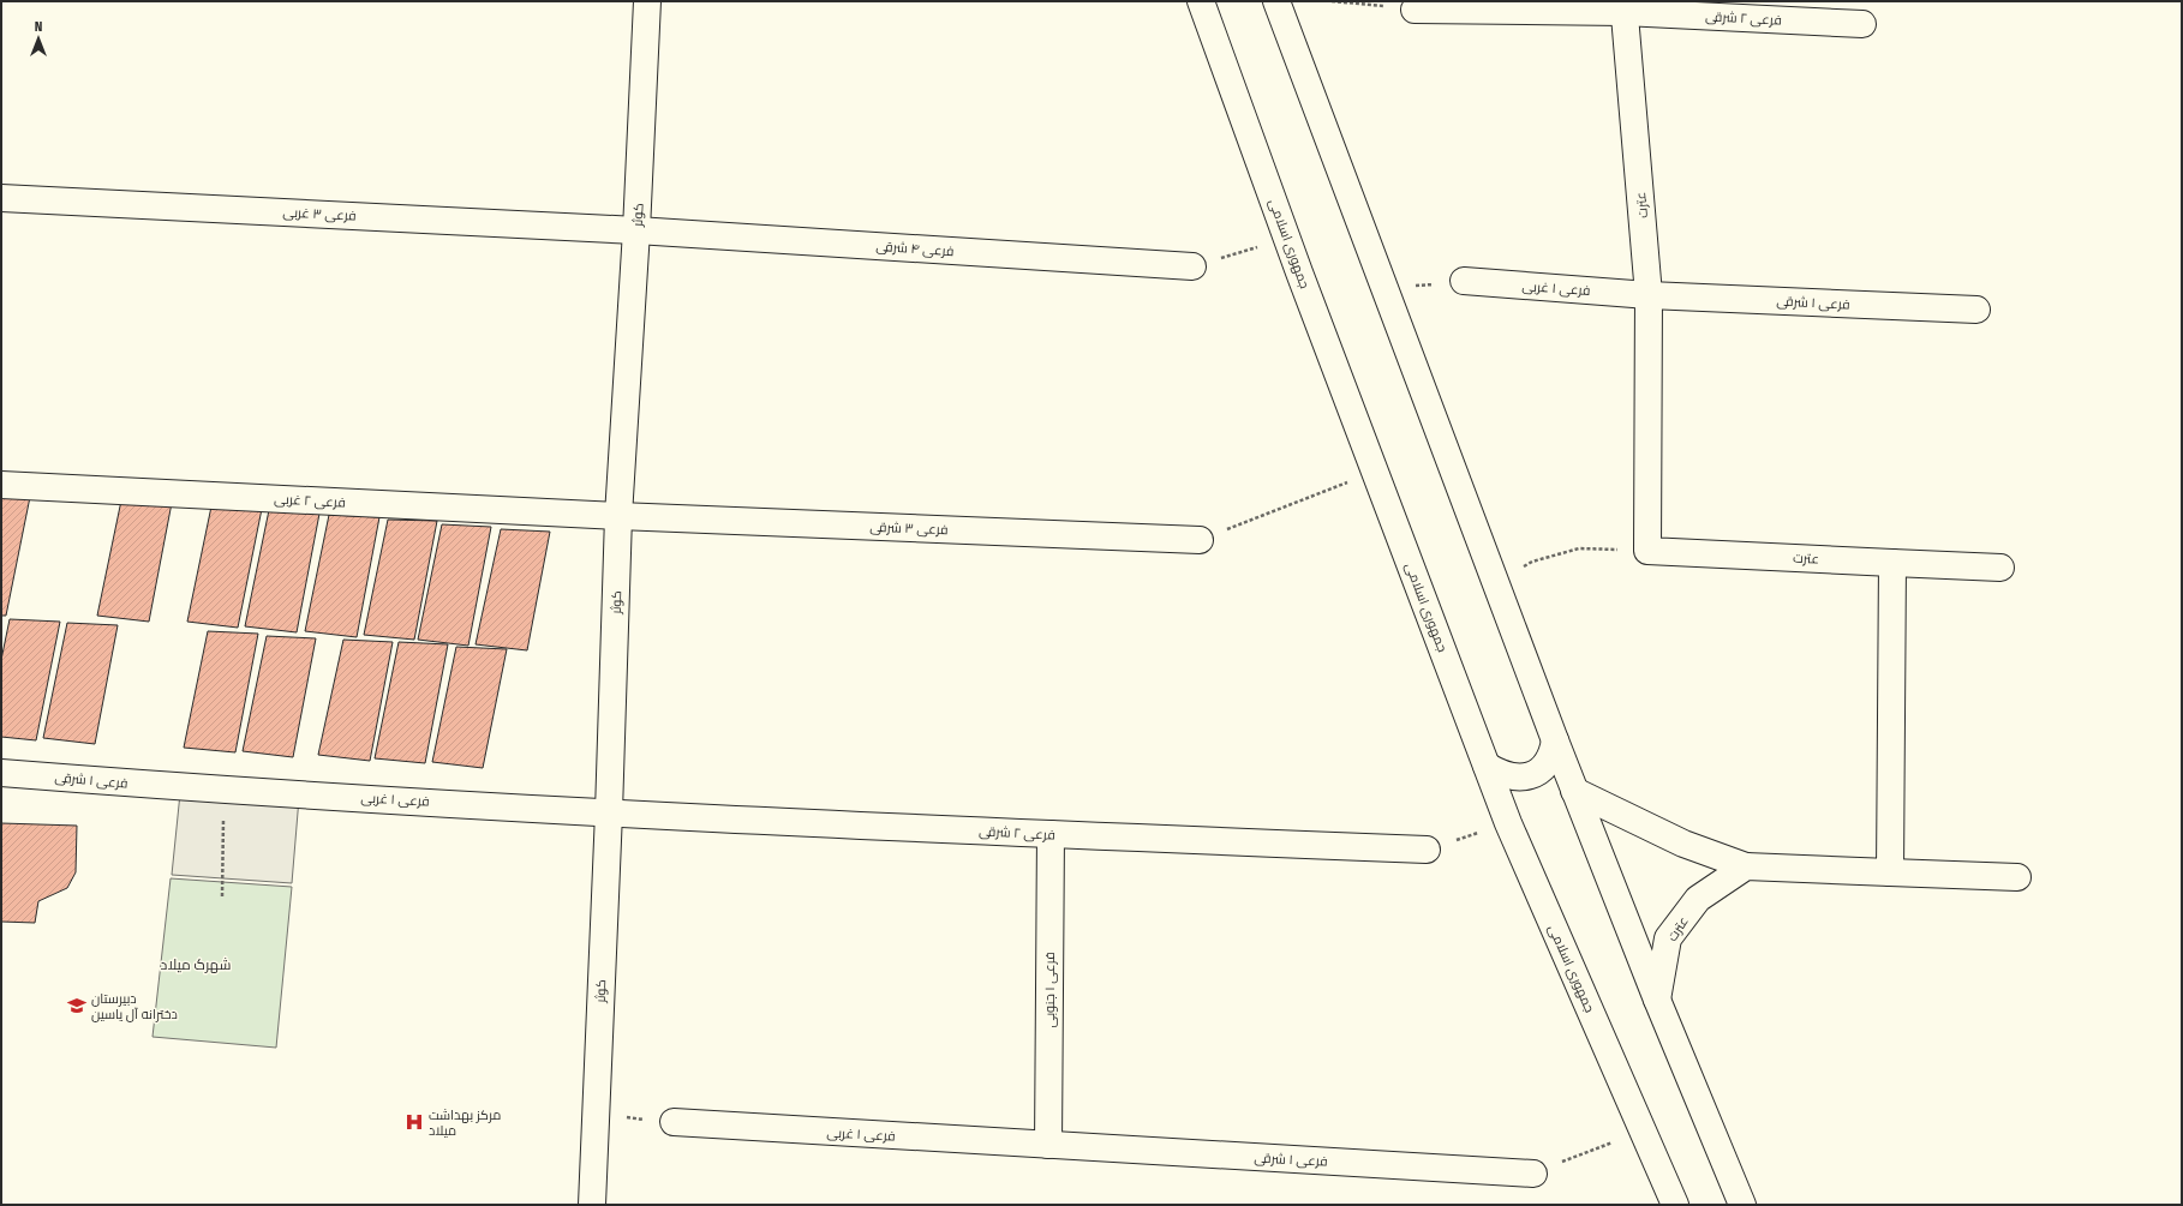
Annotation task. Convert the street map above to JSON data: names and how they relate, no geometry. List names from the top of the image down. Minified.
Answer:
{"streets":{"street":["فرعی ۲ شرقی","عترت","فرعی ۳ غربی","کوثر","جمهوری اسلامی","فرعی ۴ شرقی","فرعی ۱ غربی","فرعی ۱ شرقی","فرعی ۲ غربی","فرعی ۳ شرقی","فرعی ۱ جنوبی"]},"crossings":[["فرعی ۲ شرقی","عترت"],["فرعی ۲ شرقی","کوثر"],["فرعی ۲ شرقی","فرعی ۱ غربی"],["فرعی ۲ شرقی","فرعی ۱ جنوبی"],["عترت","فرعی ۱ غربی"],["عترت","فرعی ۱ شرقی"],["فرعی ۳ غربی","کوثر"],["فرعی ۳ غربی","فرعی ۴ شرقی"],["کوثر","فرعی ۴ شرقی"],["کوثر","فرعی ۱ غربی"],["کوثر","فرعی ۲ غربی"],["کوثر","فرعی ۳ شرقی"],["فرعی ۱ غربی","فرعی ۱ شرقی"],["فرعی ۱ غربی","فرعی ۱ جنوبی"],["فرعی ۱ شرقی","فرعی ۱ جنوبی"],["فرعی ۲ غربی","فرعی ۳ شرقی"]],"districts":["شهرک میلاد"],"places":{"school or university":["دبیرستان دخترانه آل یاسین"],"hospital":["مرکز بهداشت میلاد"]},"north":"top"}
